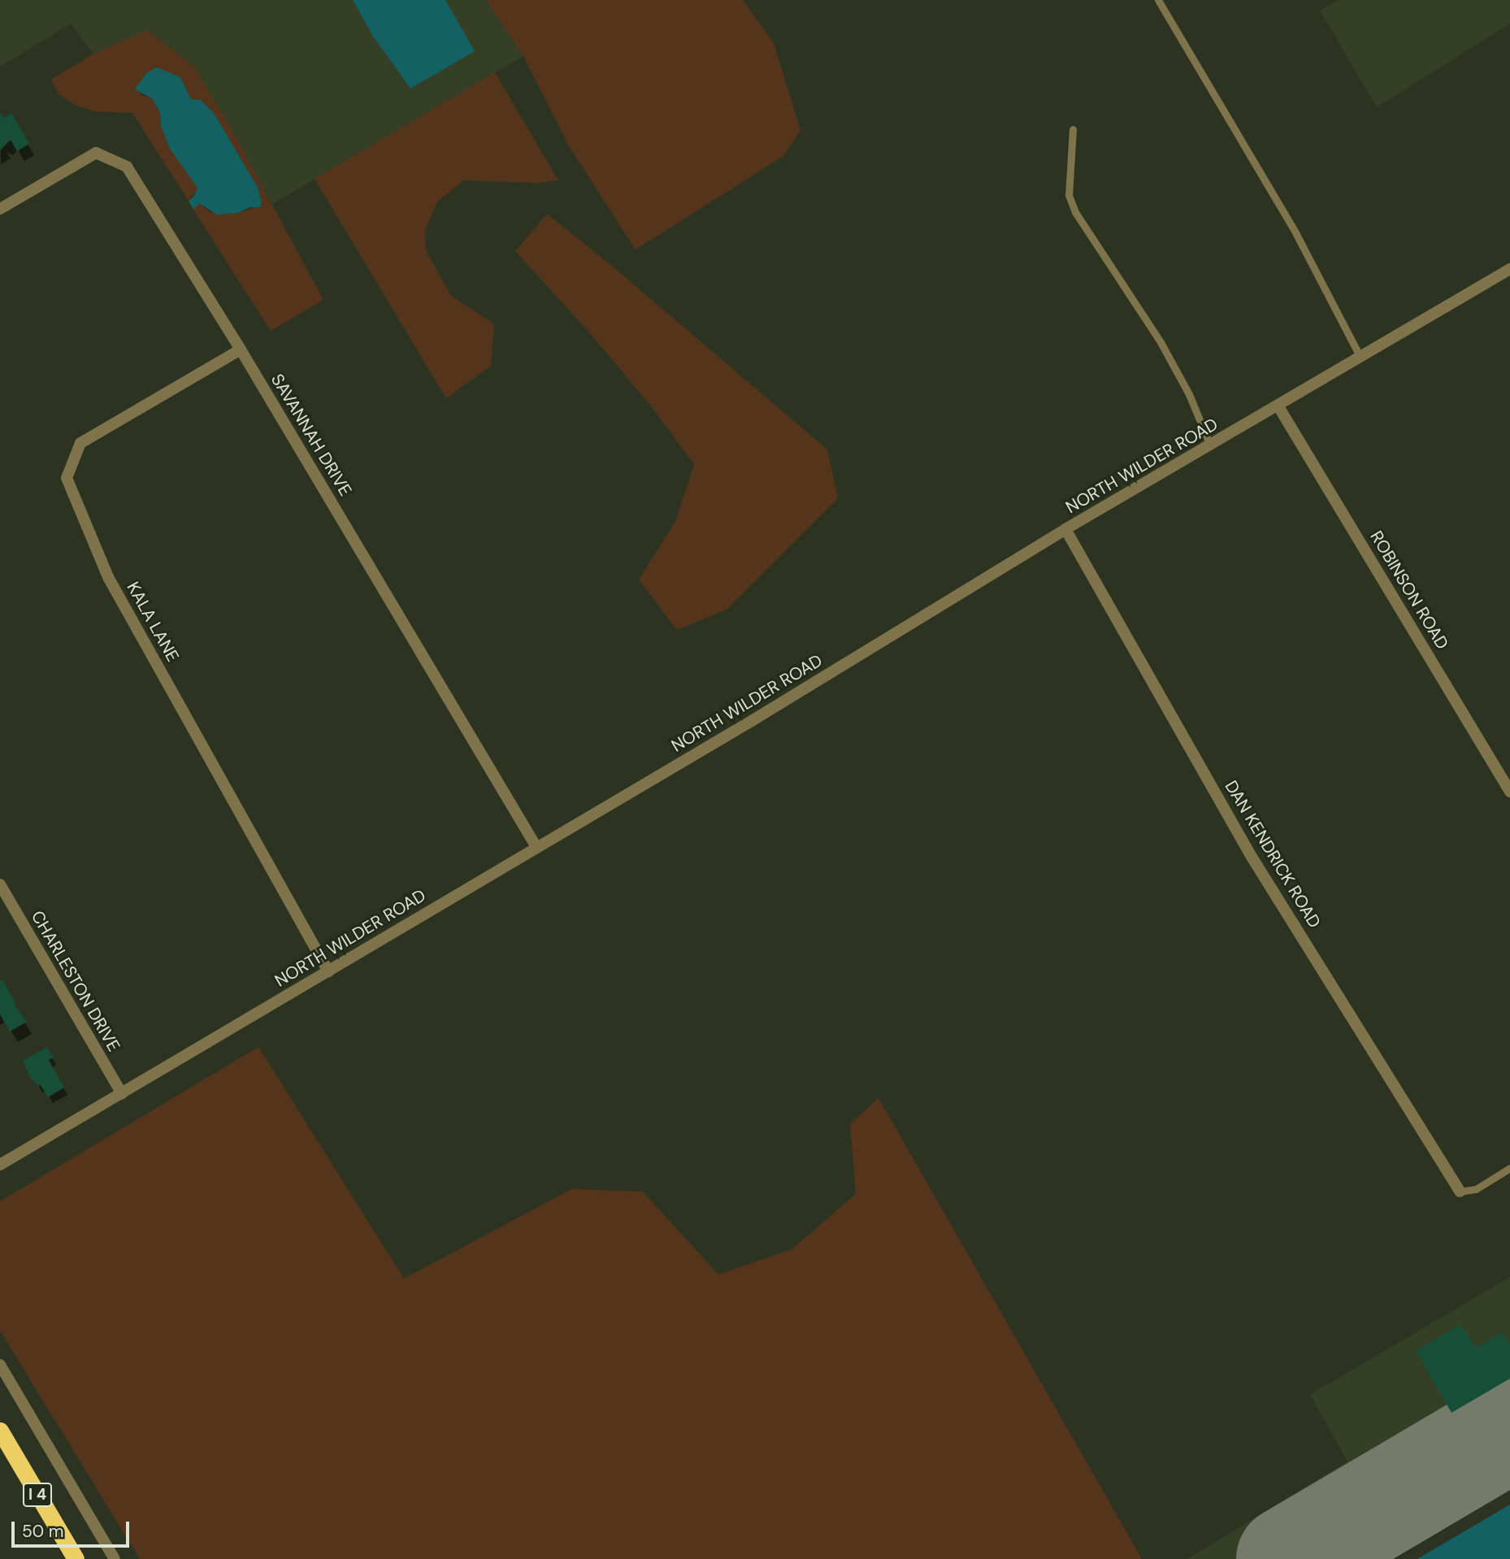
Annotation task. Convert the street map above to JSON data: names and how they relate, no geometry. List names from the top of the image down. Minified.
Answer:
{"streets":{"highway":["I 4"],"street":["SAVANNAH DRIVE","NORTH WILDER ROAD","ROBINSON ROAD","KALA LANE","DAN KENDRICK ROAD","CHARLESTON DRIVE"]},"crossings":[["SAVANNAH DRIVE","NORTH WILDER ROAD"],["SAVANNAH DRIVE","KALA LANE"],["NORTH WILDER ROAD","ROBINSON ROAD"],["NORTH WILDER ROAD","KALA LANE"],["NORTH WILDER ROAD","DAN KENDRICK ROAD"],["NORTH WILDER ROAD","CHARLESTON DRIVE"]],"scale_bar":"50 m"}
